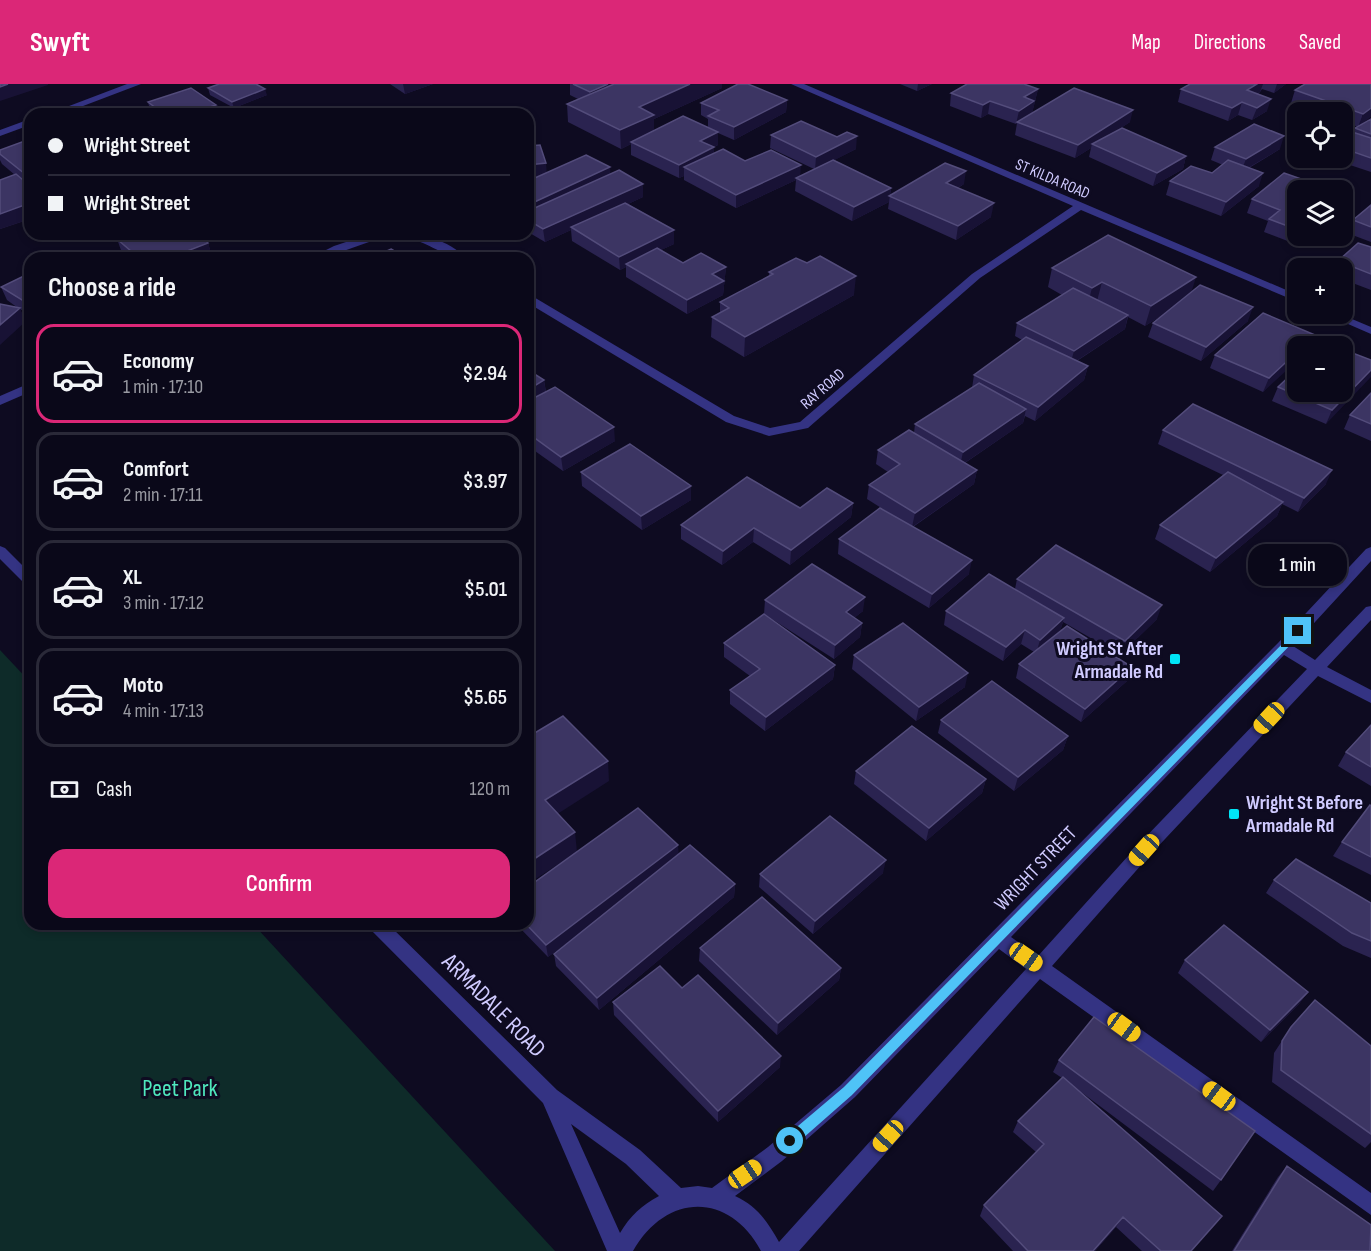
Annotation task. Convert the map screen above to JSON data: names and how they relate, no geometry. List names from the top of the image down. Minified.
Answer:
{"streets":{"street":["ST KILDA ROAD","RAY ROAD","WRIGHT STREET","ARMADALE ROAD"]},"crossings":[["ST KILDA ROAD","RAY ROAD"]],"parks":["Peet Park"],"places":{"transit":["Wright St After Armadale Rd","Wright St Before Armadale Rd"]},"page":{"header":"Swyft","nav":["Map","Directions","Saved"],"map_buttons":["+","−"],"banner":["Wright Street","Wright Street"],"heading":"Choose a ride","list":[{"name":"Economy","note":"1 min · 17:10","value":"$2.94"},{"name":"Comfort","note":"2 min · 17:11","value":"$3.97"},{"name":"XL","note":"3 min · 17:12","value":"$5.01"},{"name":"Moto","note":"4 min · 17:13","value":"$5.65"}],"bubble":"1 min","pay":["Cash","120 m"],"buttons":"Confirm"}}
